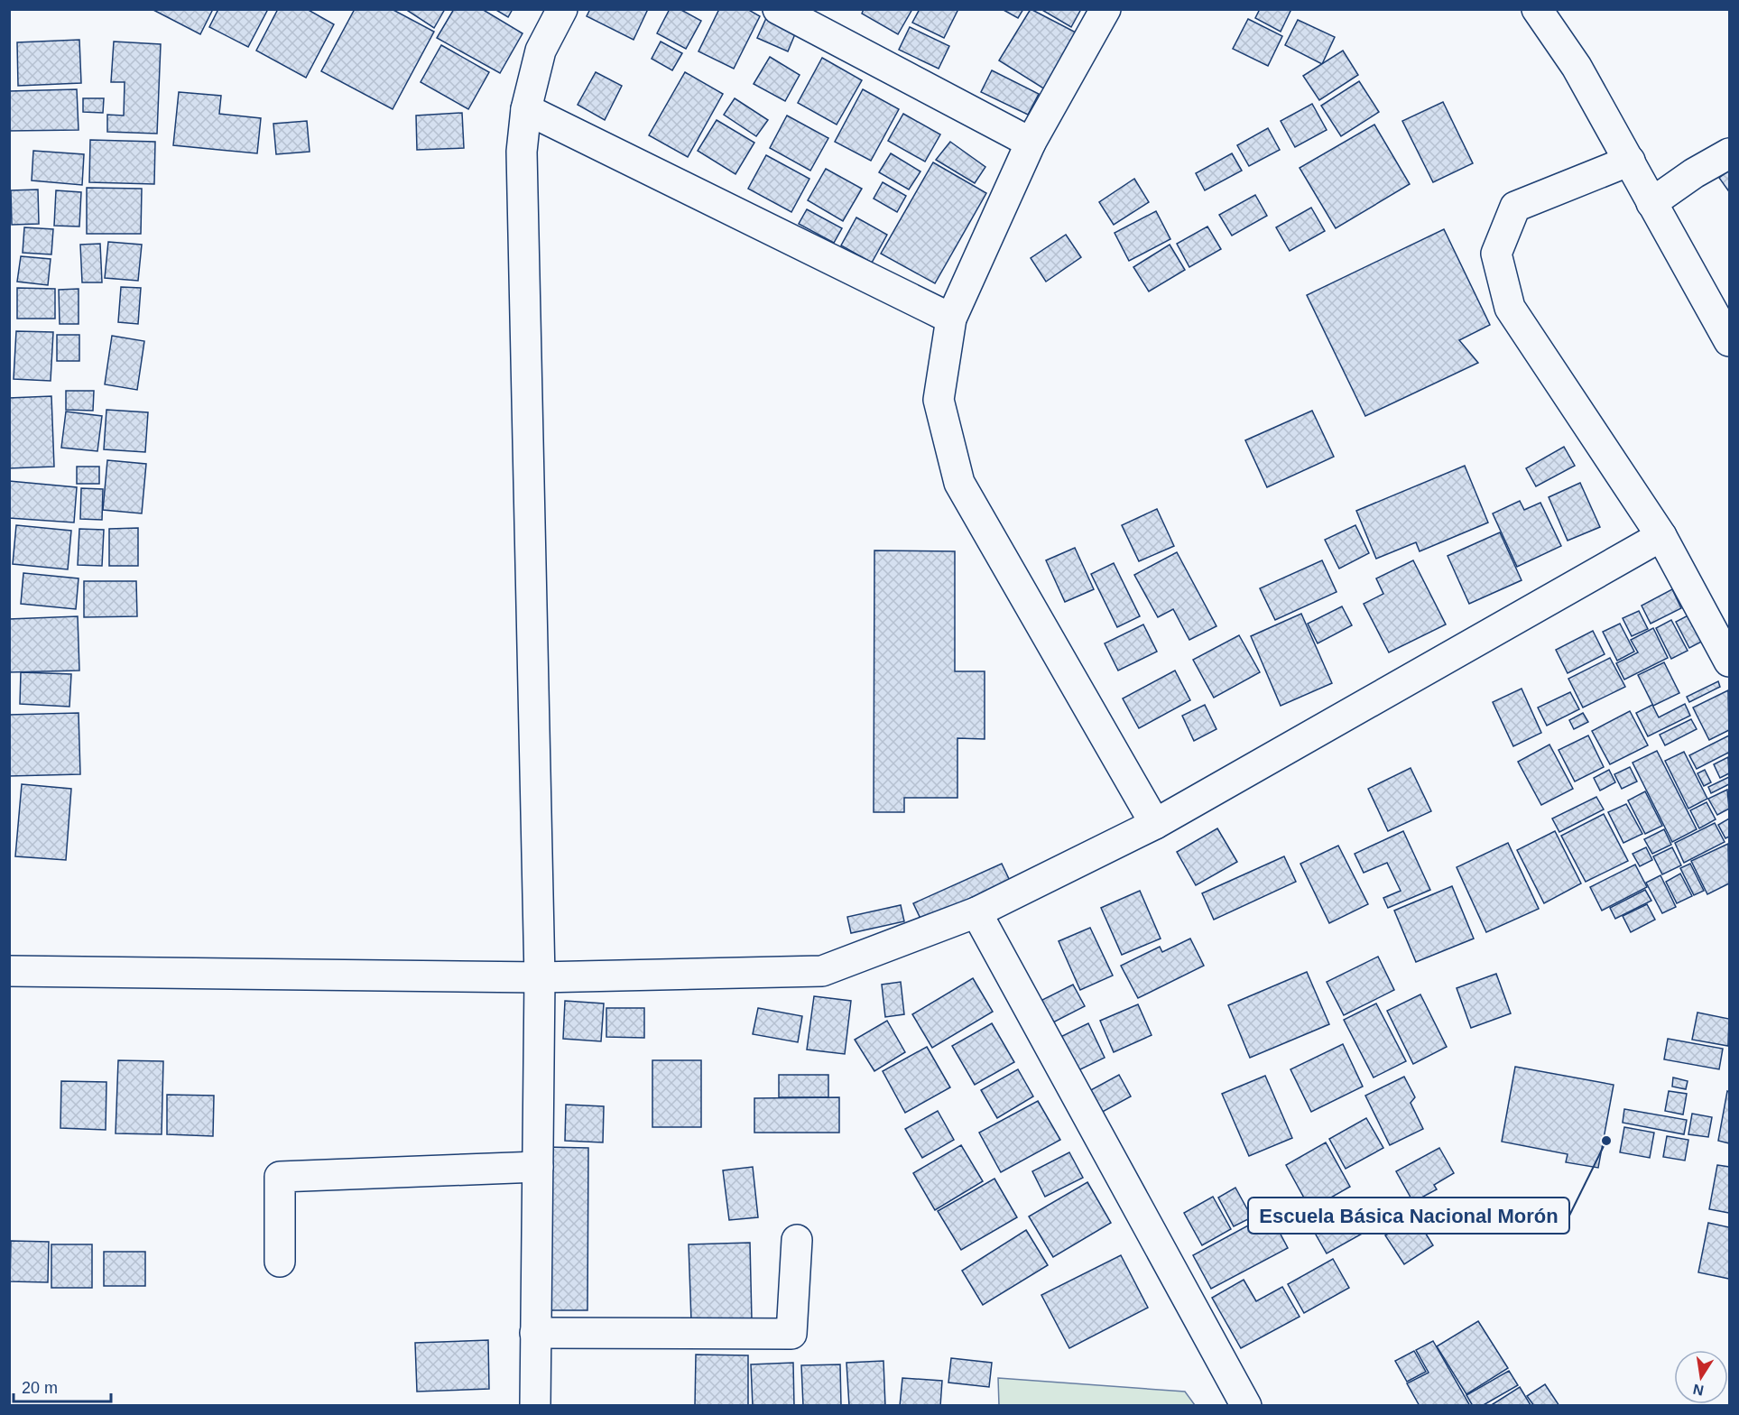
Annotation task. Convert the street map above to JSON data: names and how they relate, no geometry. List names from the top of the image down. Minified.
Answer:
{"places":["Escuela Básica Nacional Morón"],"scale_bar":"20 m","north":"bottom"}
